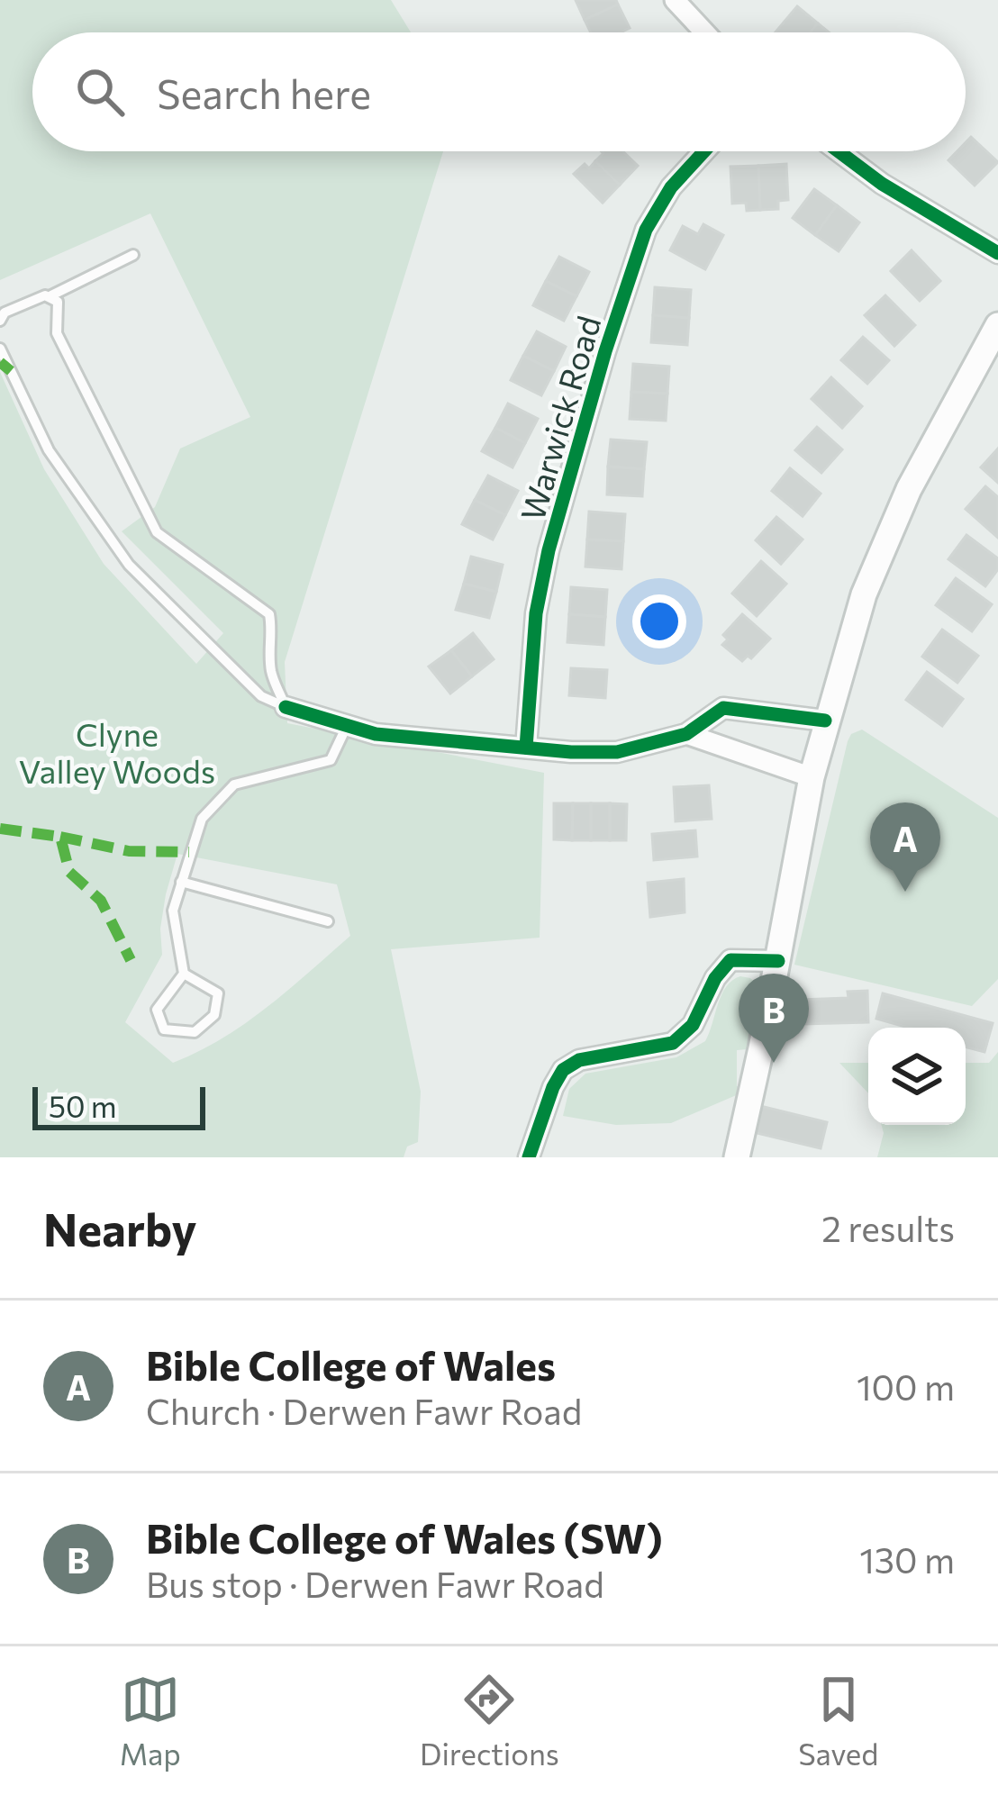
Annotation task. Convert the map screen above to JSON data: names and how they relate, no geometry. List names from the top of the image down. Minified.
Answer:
{"streets":{"street":["Warwick Road"]},"parks":["Clyne Valley Woods"],"scale_bar":"50 m","page":{"search":"Search here","pins":["A","B"],"scale":"50 m","heading":["Nearby","2 results"],"list":[{"mark":"A","name":"Bible College of Wales","note":"Church · Derwen Fawr Road","value":"100 m"},{"mark":"B","name":"Bible College of Wales (SW)","note":"Bus stop · Derwen Fawr Road","value":"130 m"}],"nav":["Map","Directions","Saved"]}}
